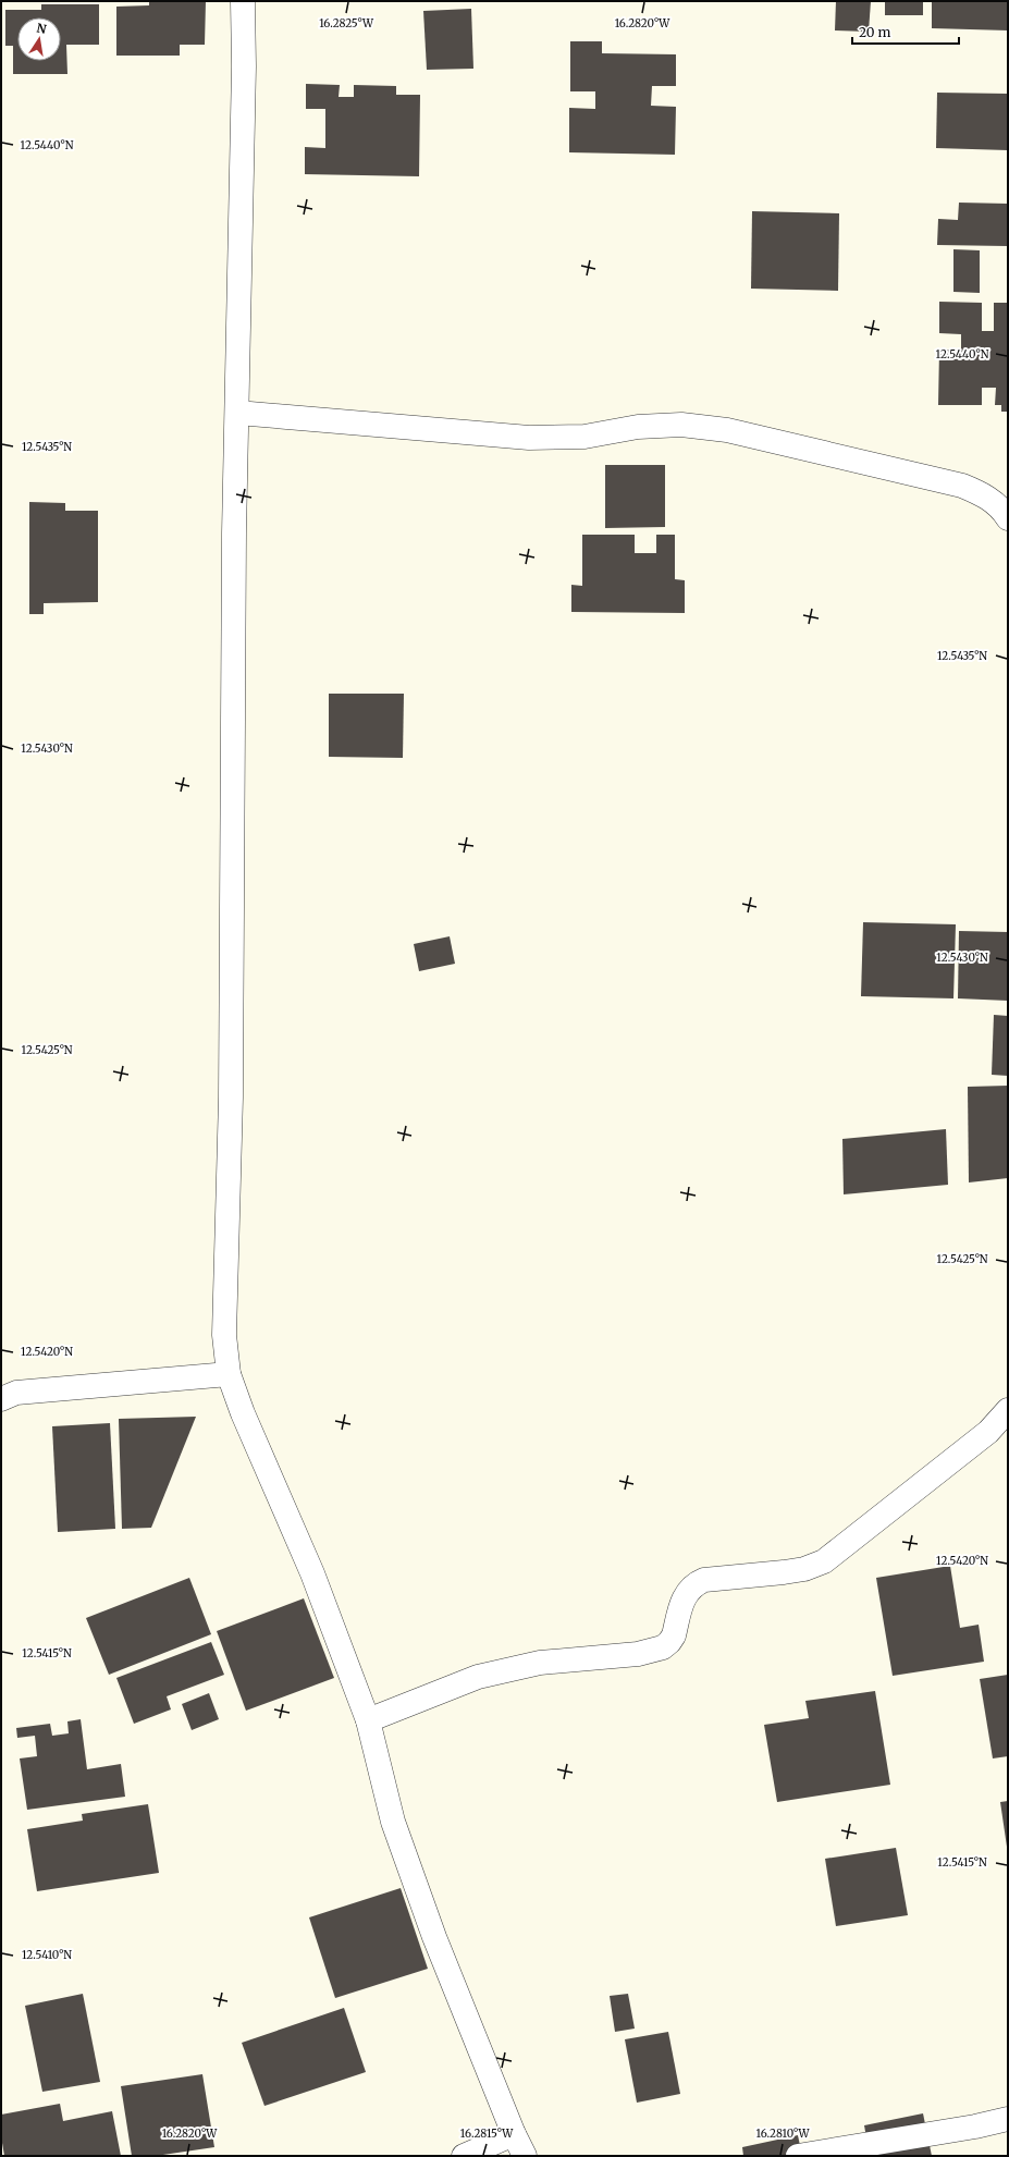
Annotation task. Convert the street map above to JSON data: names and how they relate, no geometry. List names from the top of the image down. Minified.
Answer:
{"scale_bar":"20 m","north":"top","coordinates":["16.2825°W","16.2820°W","12.5440°N","12.5435°N","12.5430°N","12.5425°N","12.5420°N","12.5415°N","12.5410°N","16.2815°W","16.2810°W"]}
